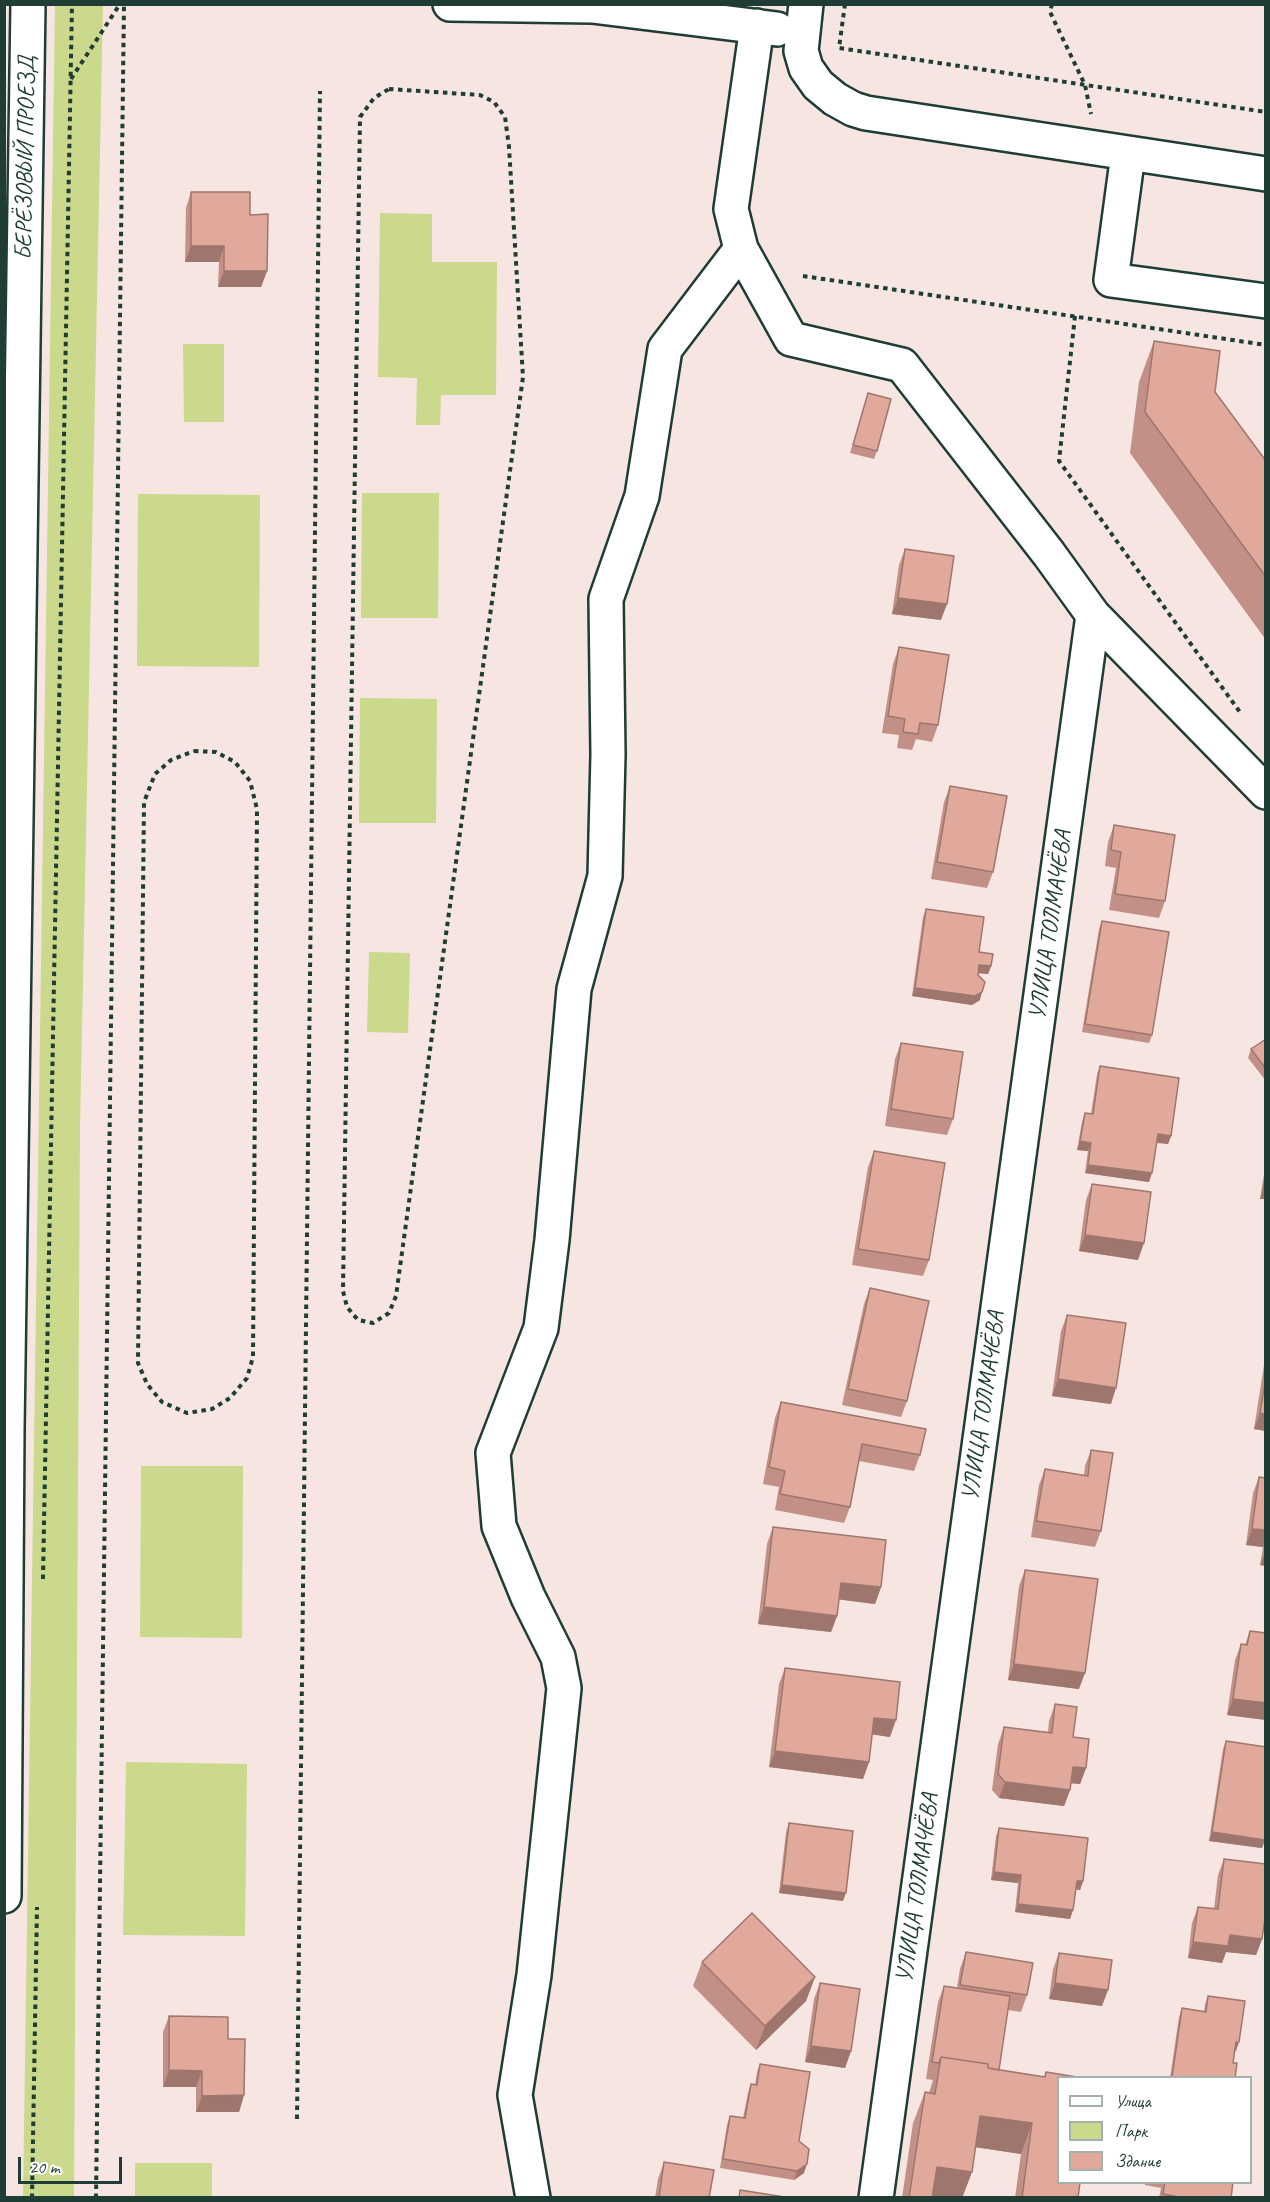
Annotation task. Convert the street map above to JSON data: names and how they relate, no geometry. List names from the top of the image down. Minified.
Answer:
{"streets":{"street":["БЕРЁЗОВЫЙ ПРОЕЗД","УЛИЦА ТОЛМАЧЁВА"]},"legend":["Улица","Парк","Здание"],"scale_bar":"20 m"}
